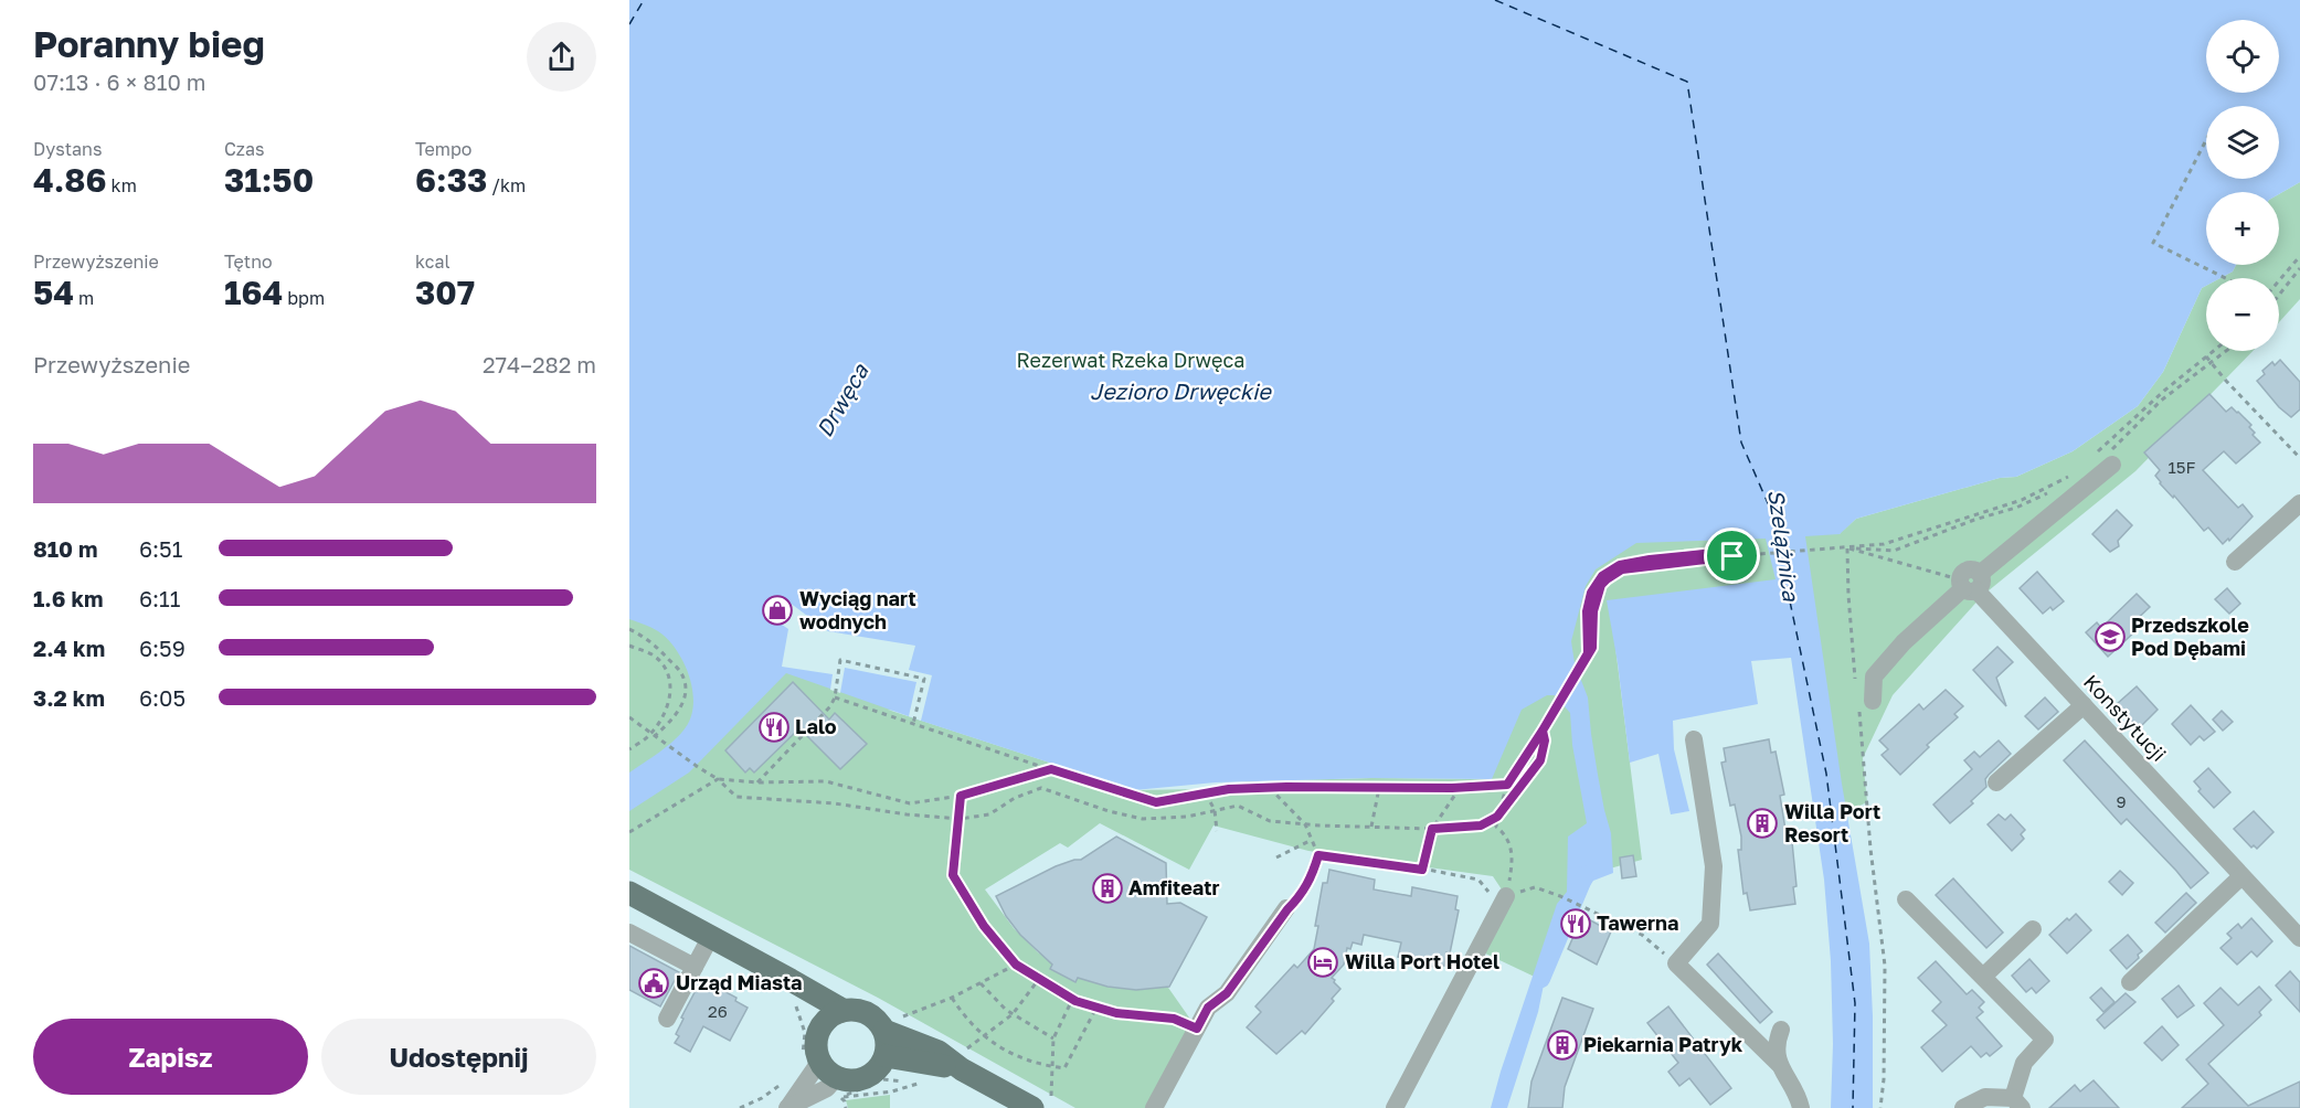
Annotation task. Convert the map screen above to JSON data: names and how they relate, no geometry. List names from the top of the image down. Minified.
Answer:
{"streets":{"street":["Konstytucji"]},"water":["Jezioro Drwęckie","Drwęca","Szelążnica"],"parks":["Rezerwat Rzeka Drwęca"],"places":{"shop":["Wyciąg nart wodnych"],"school or university":["Przedszkole Pod Dębami"],"restaurant":["Lalo","Tawerna"],"building":["Willa Port Resort","Amfiteatr","Piekarnia Patryk"],"hotel":["Willa Port Hotel"],"public building":["Urząd Miasta"]},"house_numbers":["15F","9","26"],"page":{"heading":["Poranny bieg","07:13 · 6 × 810 m"],"map_buttons":["+","−"],"stats":[["Dystans","4.86 km"],["Czas","31:50"],["Tempo","6:33 /km"],["Przewyższenie","54 m"],["Tętno","164 bpm"],["kcal","307"]],"chart":["Przewyższenie","274–282 m"],"list":[{"name":"810 m","note":"6:51"},{"name":"1.6 km","note":"6:11"},{"name":"2.4 km","note":"6:59"},{"name":"3.2 km","note":"6:05"}],"buttons":["Zapisz","Udostępnij"]}}
